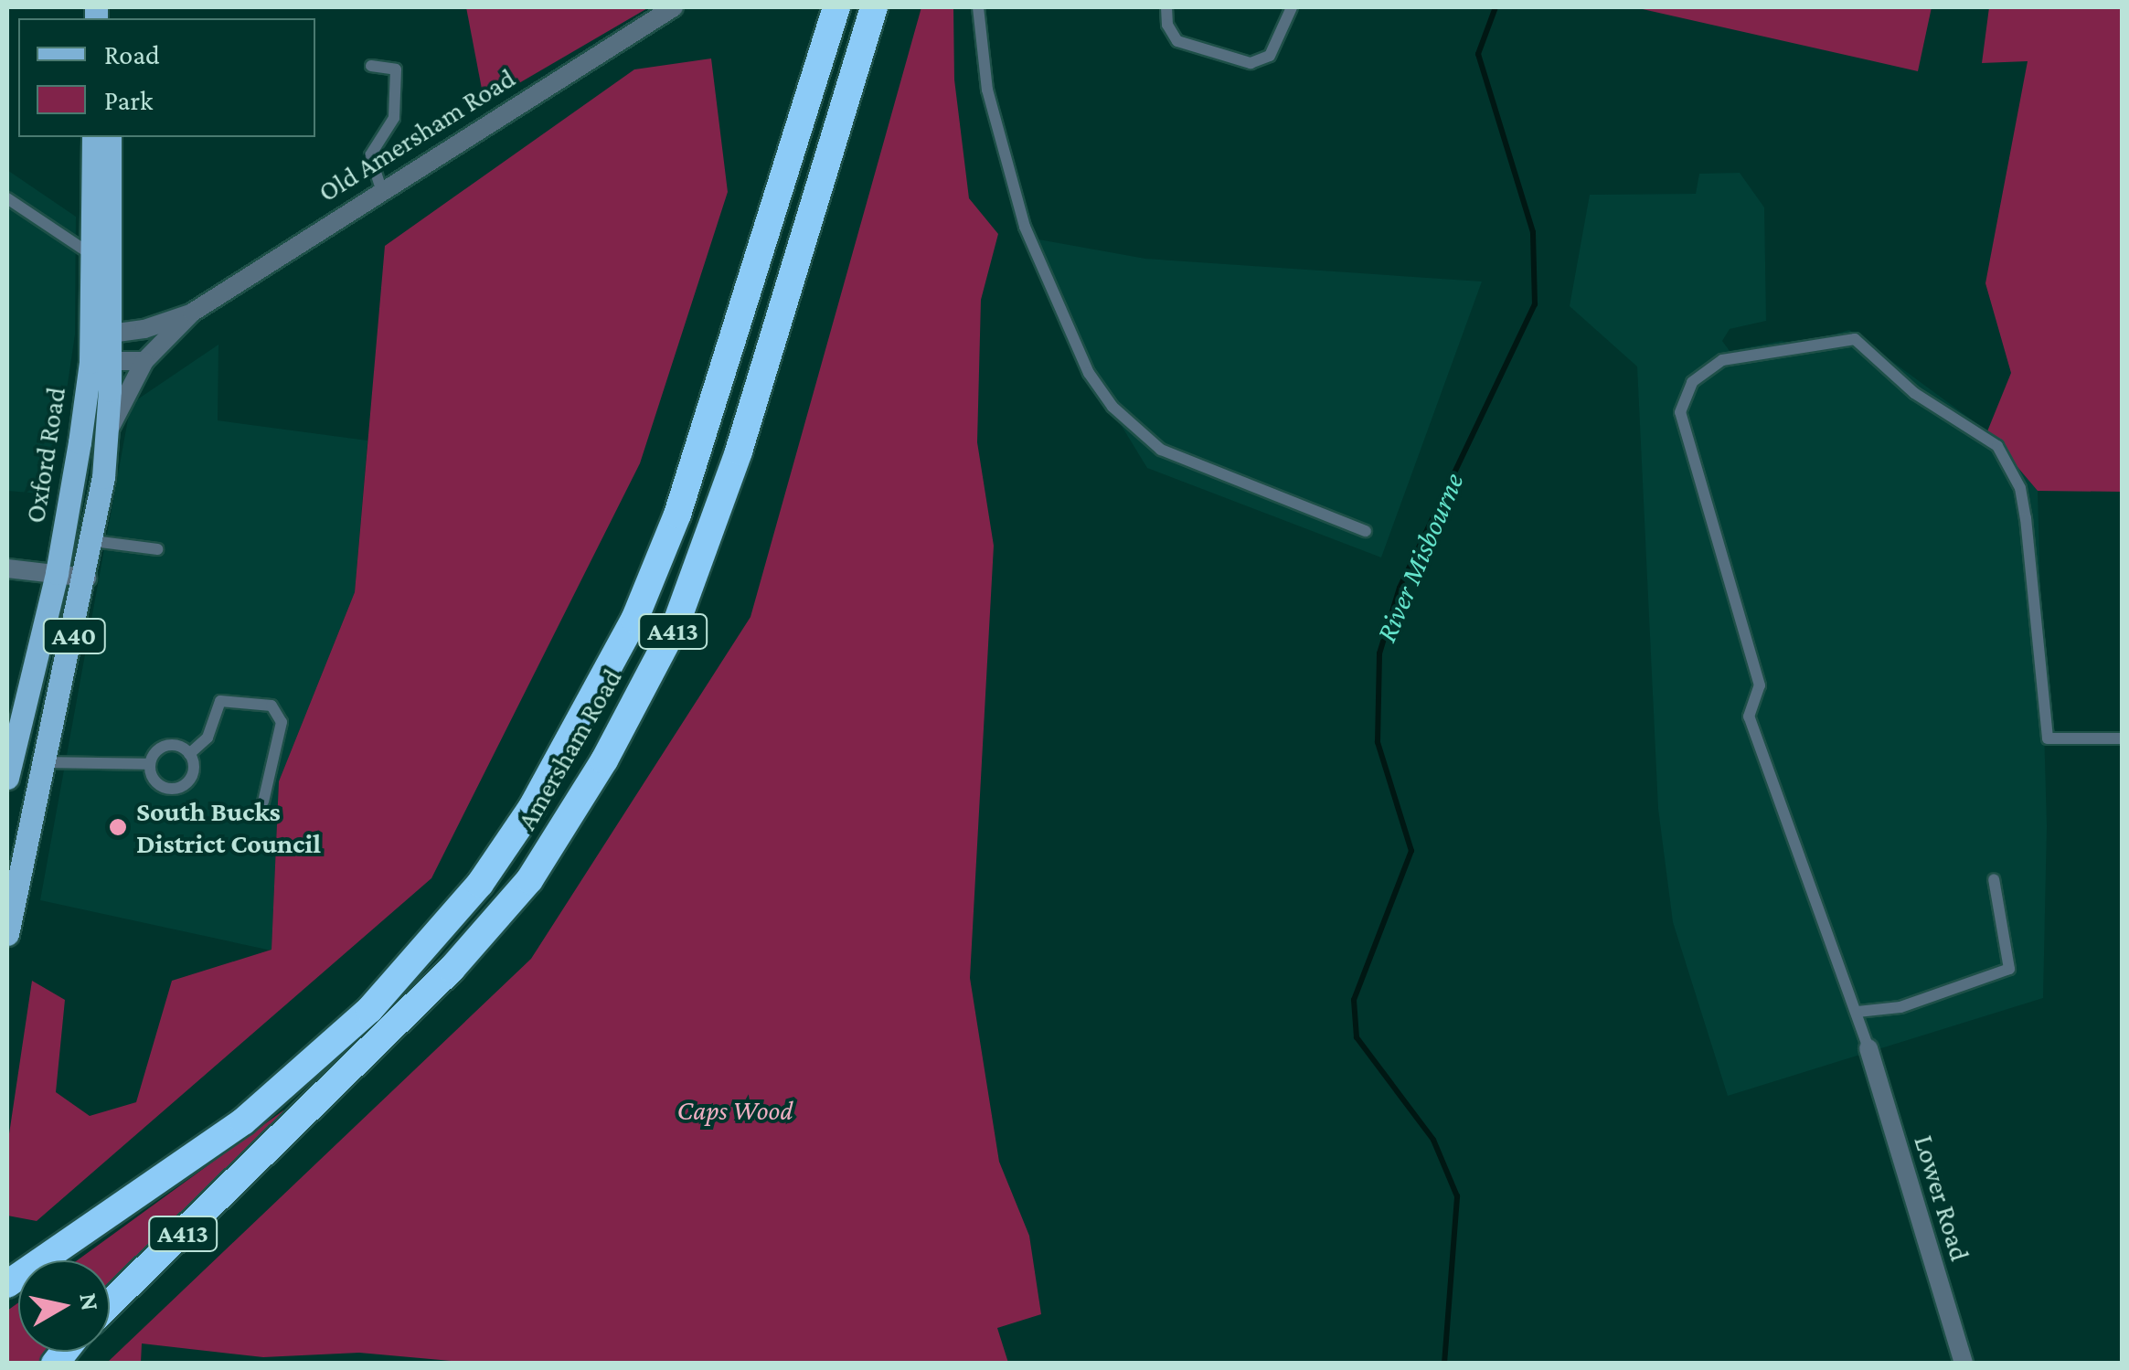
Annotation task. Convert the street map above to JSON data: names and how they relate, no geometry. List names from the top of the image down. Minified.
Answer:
{"streets":{"highway":["A413","Amersham Road"],"main road":["Oxford Road","A40"],"street":["Old Amersham Road","Lower Road"]},"crossings":[["Old Amersham Road","Oxford Road"],["Old Amersham Road","A40"],["Oxford Road","A40"]],"water":["River Misbourne"],"parks":["Caps Wood"],"places":["South Bucks District Council"],"legend":["Road","Park"],"north":"right"}
